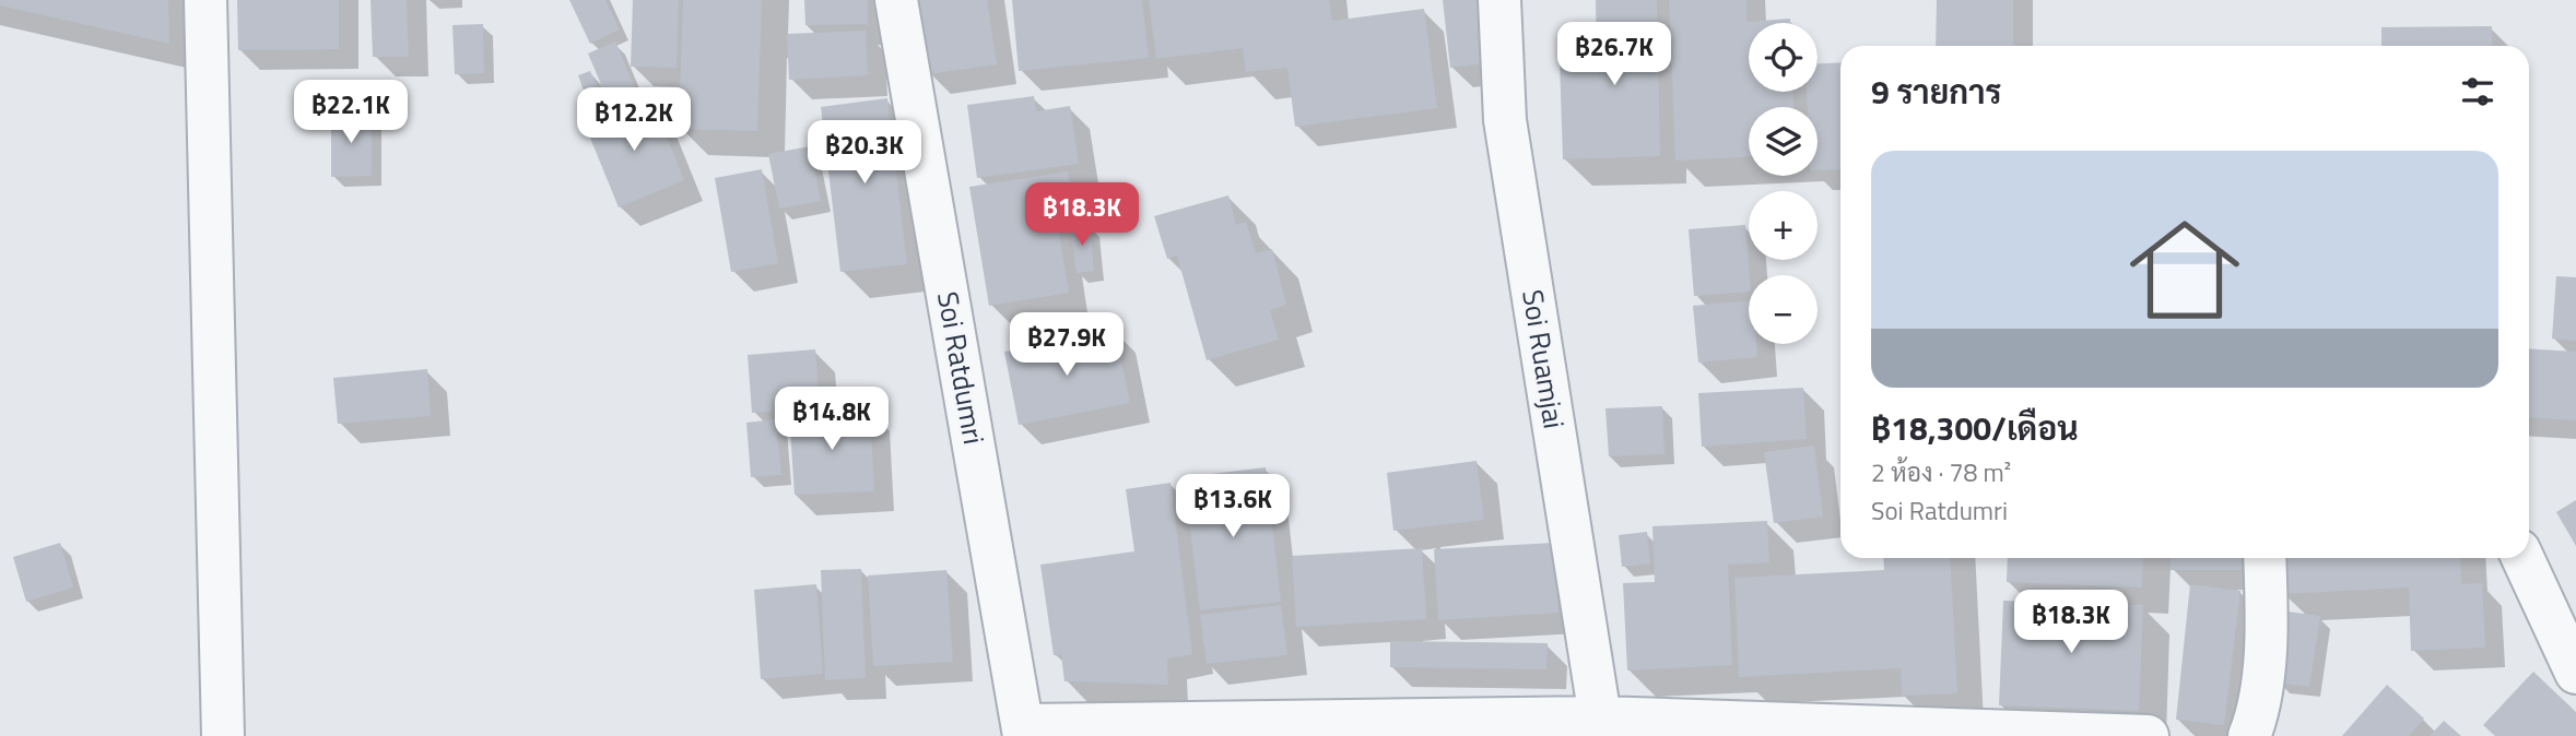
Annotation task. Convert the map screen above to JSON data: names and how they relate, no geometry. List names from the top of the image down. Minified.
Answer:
{"streets":{"street":["Soi Ruamjai","Soi Ratdumri"]},"page":{"price":["฿26.7K","฿22.1K","฿12.2K","฿20.3K","฿18.3K","฿27.9K","฿14.8K","฿13.6K","฿18.3K"],"map_buttons":["+","−"],"heading":"9 รายการ","list":[{"name":"฿18,300/เดือน","note":"2 ห้อง · 78 m² · Soi Ratdumri"}]}}
